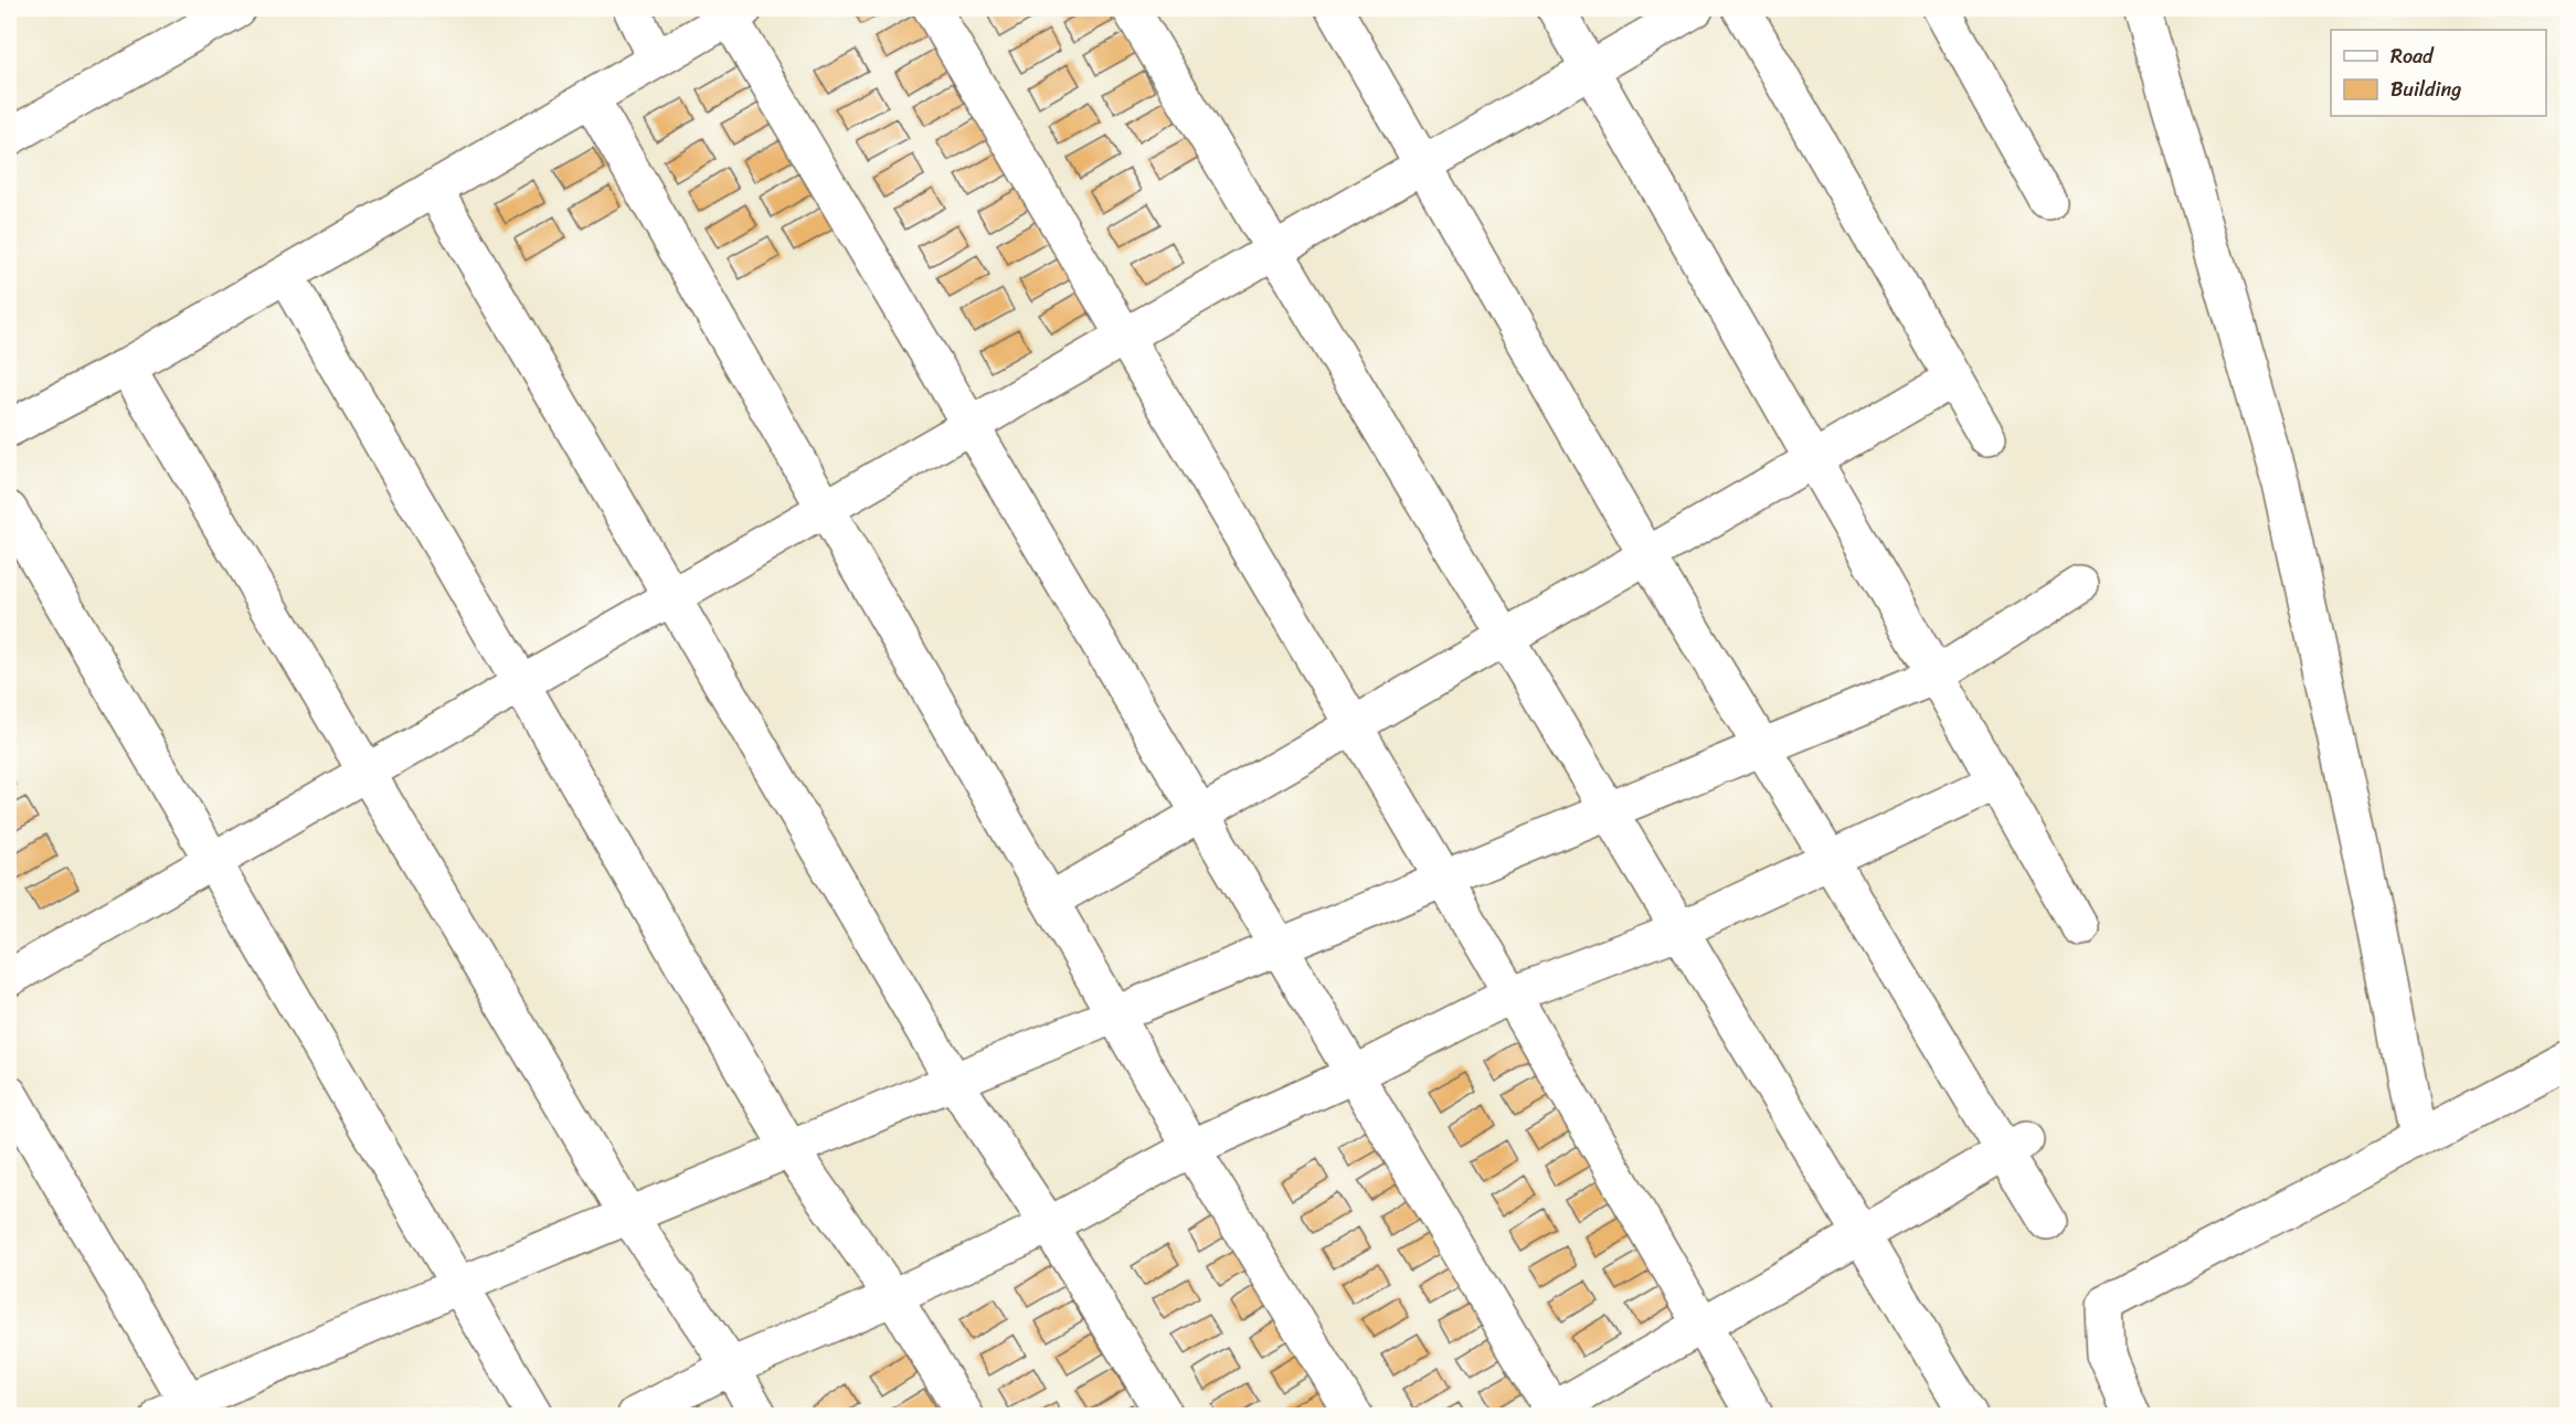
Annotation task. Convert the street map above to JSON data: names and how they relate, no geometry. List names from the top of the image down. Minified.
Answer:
{"legend":["Road","Building"]}
